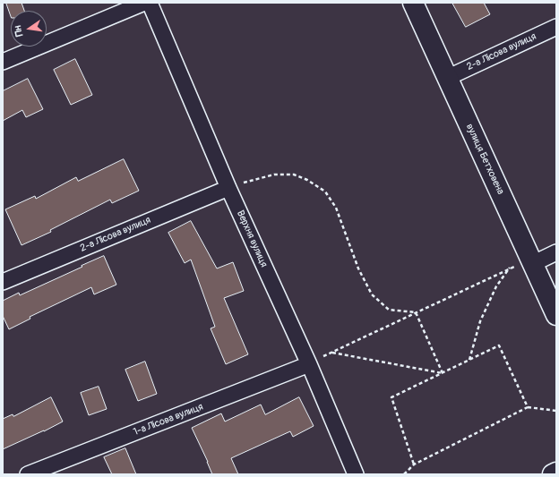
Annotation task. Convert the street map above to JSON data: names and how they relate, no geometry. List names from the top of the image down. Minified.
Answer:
{"streets":{"street":["2-а Лісова вулиця","вулиця Бетховена","Верхня вулиця","1-а Лісова вулиця"]},"crossings":[["2-а Лісова вулиця","вулиця Бетховена"],["2-а Лісова вулиця","Верхня вулиця"],["Верхня вулиця","1-а Лісова вулиця"]],"north":"left"}
